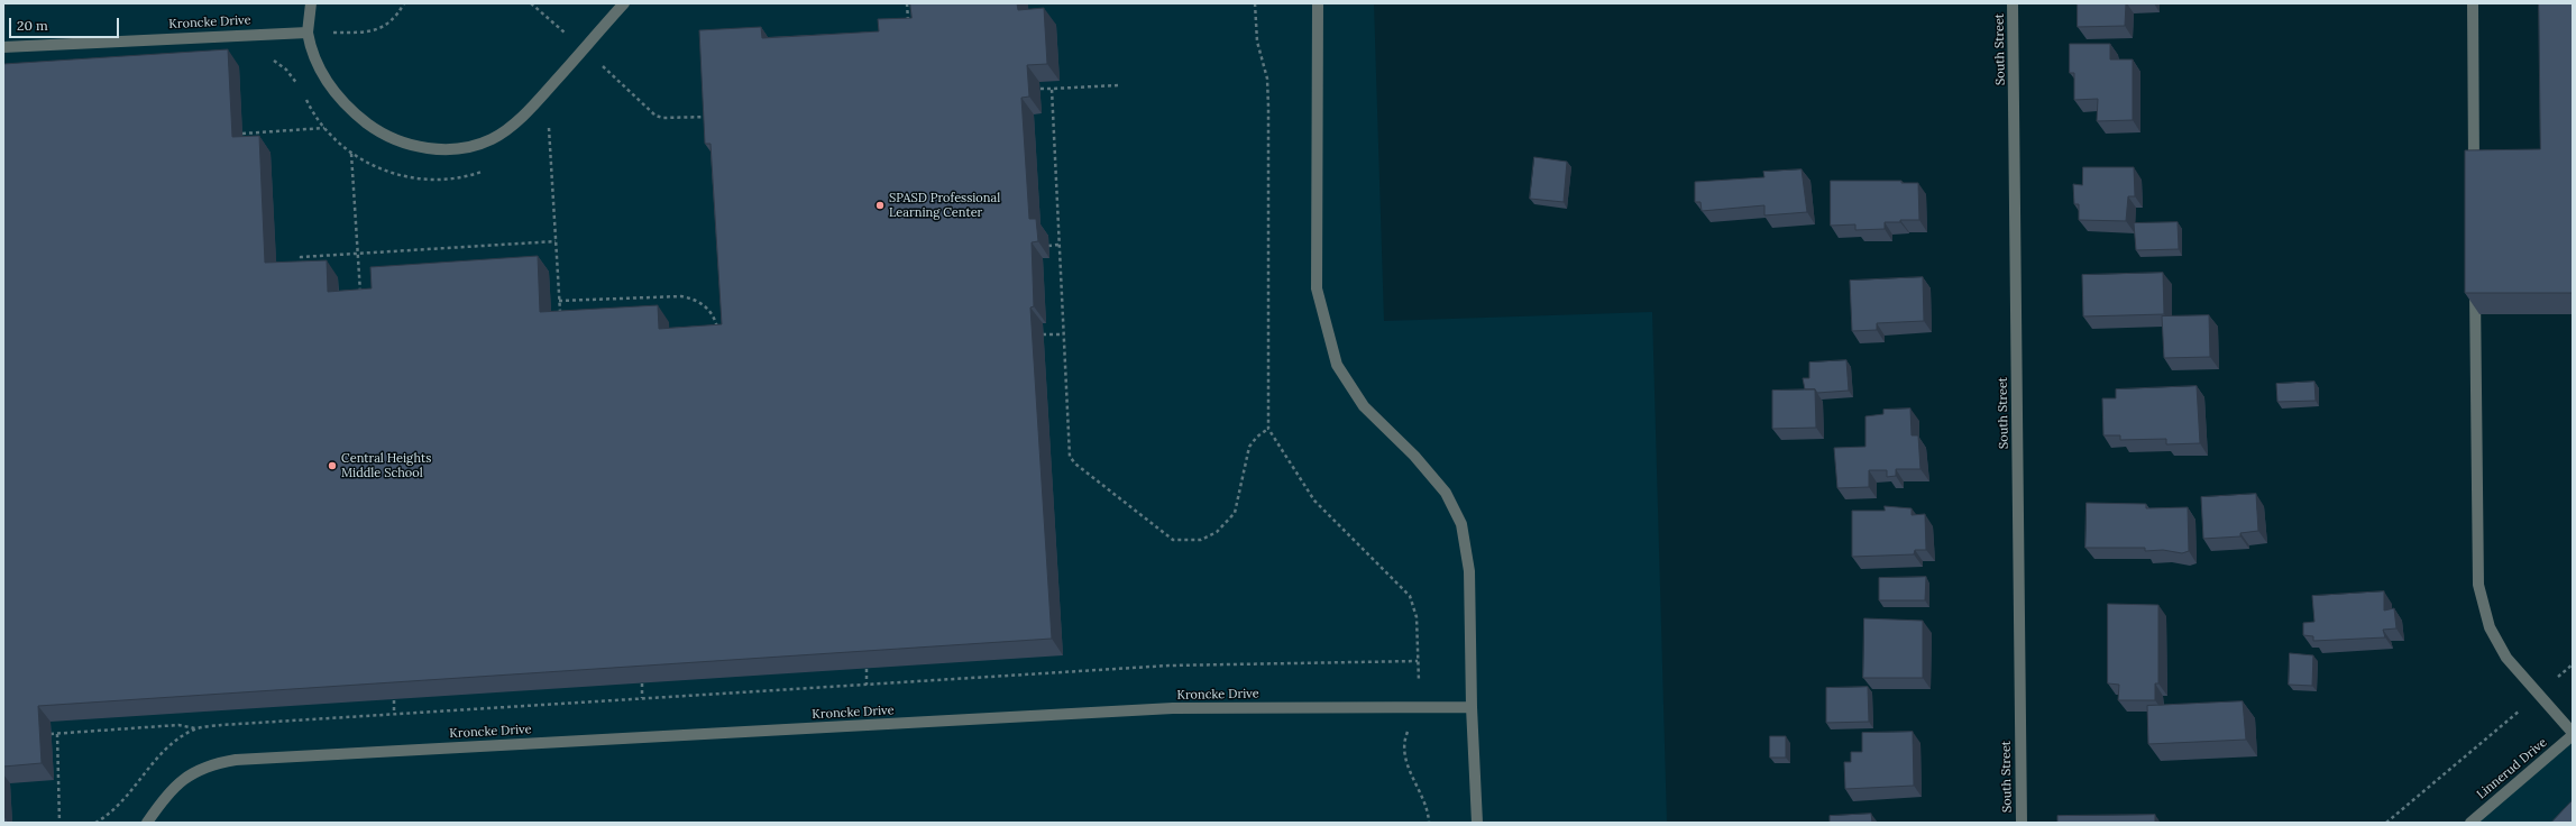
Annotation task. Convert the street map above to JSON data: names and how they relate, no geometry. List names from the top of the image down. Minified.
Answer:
{"streets":{"street":["Kroncke Drive","South Street","Linnerud Drive"]},"places":["SPASD Professional Learning Center","Central Heights Middle School"],"scale_bar":"20 m"}
